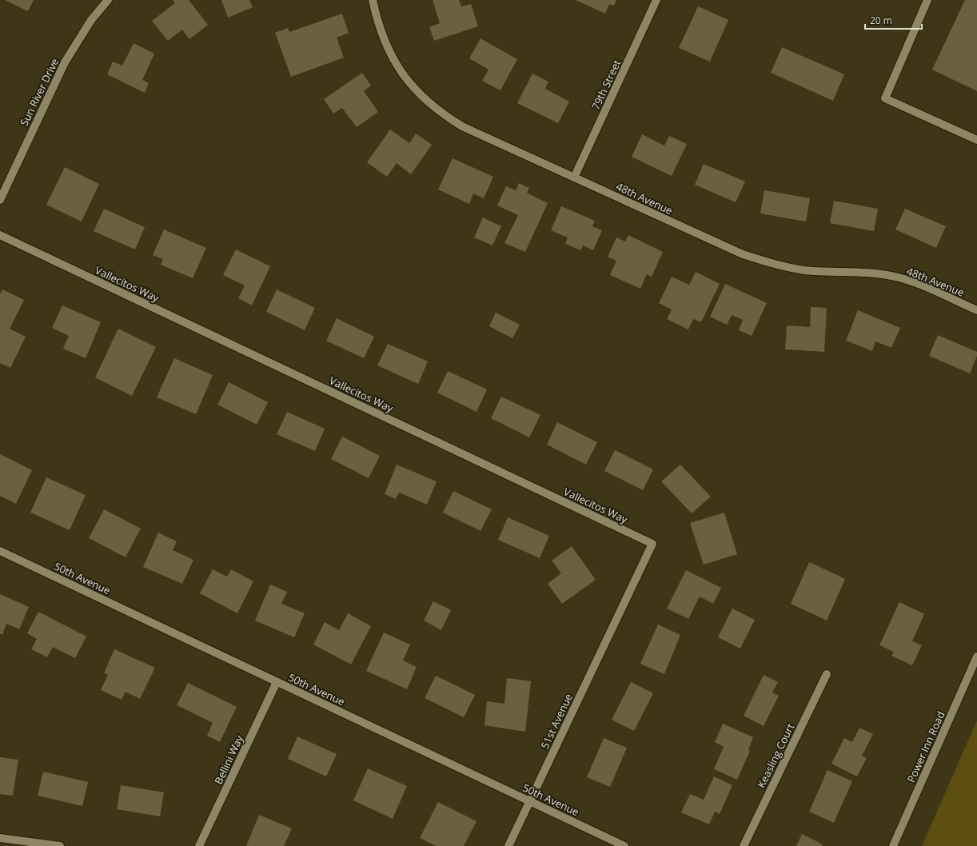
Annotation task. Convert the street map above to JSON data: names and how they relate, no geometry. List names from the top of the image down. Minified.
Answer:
{"streets":{"street":["79th Street","Sun River Drive","48th Avenue","Vallecitos Way","50th Avenue","51st Avenue","Power Inn Road","Keasling Court","Bellini Way"]},"crossings":[["79th Street","48th Avenue"],["Vallecitos Way","51st Avenue"],["50th Avenue","51st Avenue"],["50th Avenue","Bellini Way"]],"scale_bar":"20 m"}
